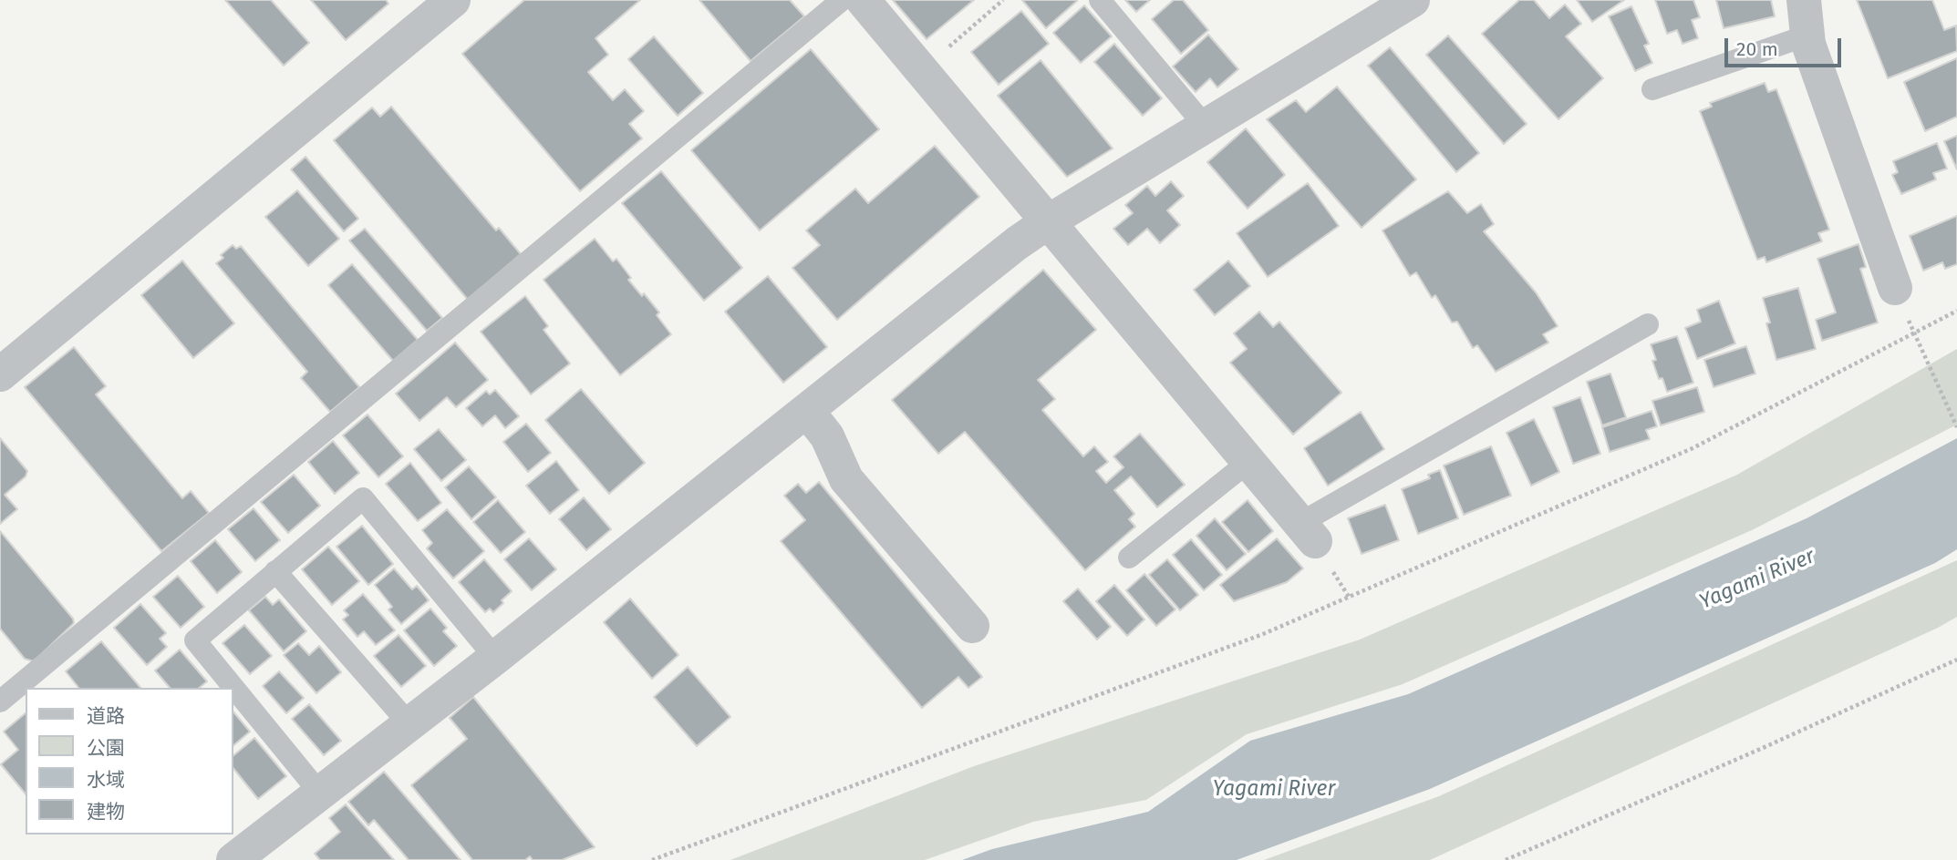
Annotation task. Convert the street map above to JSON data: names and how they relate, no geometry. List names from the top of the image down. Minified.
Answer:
{"water":["Yagami River"],"legend":["道路","公園","水域","建物"],"scale_bar":"20 m"}
